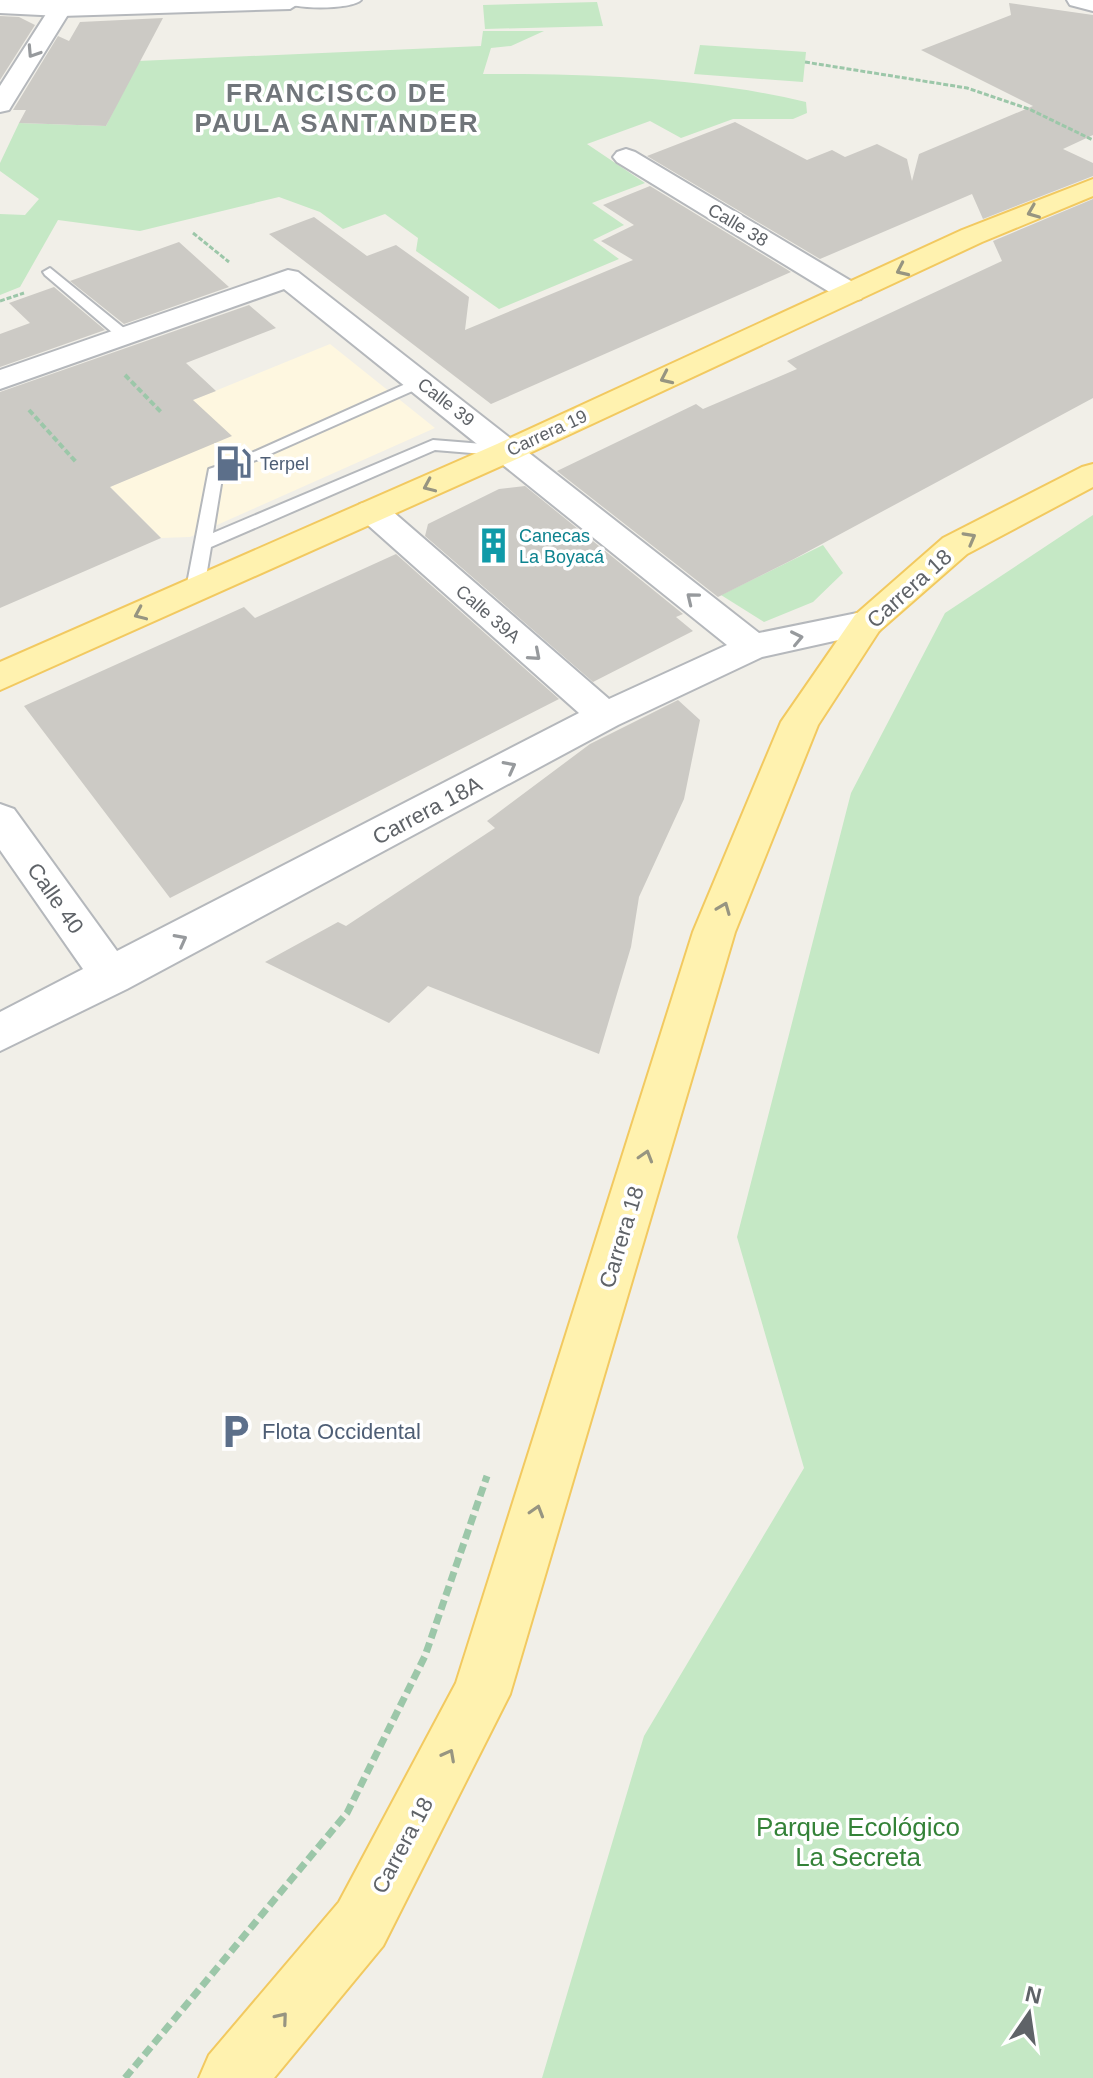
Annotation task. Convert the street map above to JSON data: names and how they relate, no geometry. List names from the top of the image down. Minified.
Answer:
{"streets":{"main road":["Carrera 19","Carrera 18"],"street":["Calle 38","Calle 39","Calle 39A","Carrera 18A","Calle 40"]},"crossings":[["Calle 38","Carrera 19"],["Calle 39","Carrera 19"],["Calle 39","Carrera 18A"],["Carrera 19","Calle 39A"],["Carrera 18","Carrera 18A"],["Calle 39A","Carrera 18A"],["Carrera 18A","Calle 40"]],"one_way":["Calle 39","Carrera 19","Carrera 18","Calle 39A","Carrera 18A"],"districts":["FRANCISCO DE PAULA SANTANDER"],"parks":["Parque Ecológico La Secreta"],"places":{"fuel station":["Terpel"],"building":["Canecas La Boyacá"],"parking":["Flota Occidental"]},"north":"top"}
